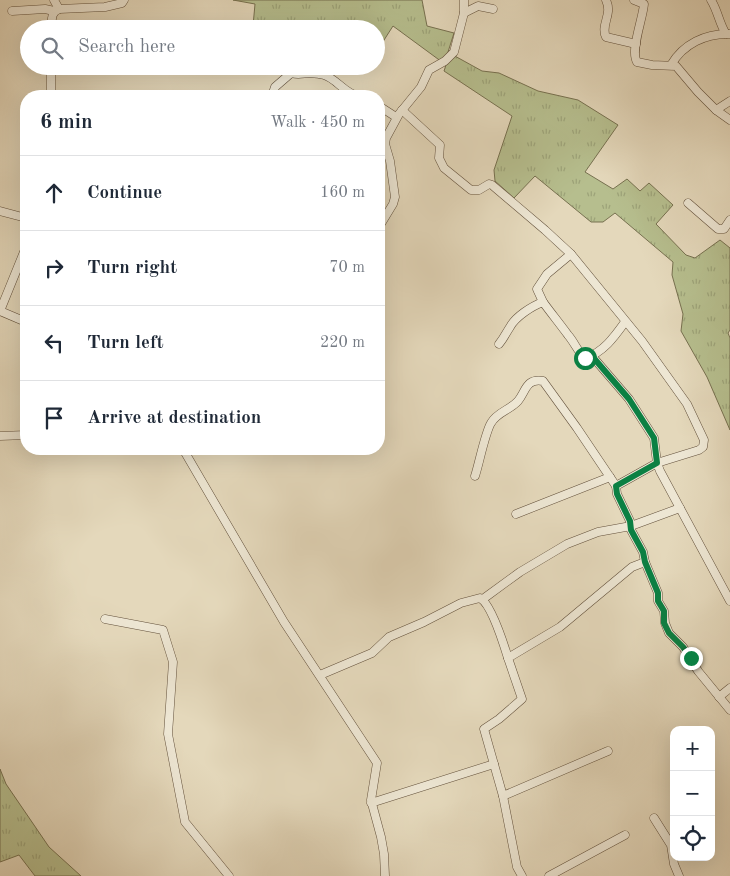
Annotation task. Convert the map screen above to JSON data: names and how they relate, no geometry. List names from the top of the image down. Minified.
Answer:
{"page":{"search":"Search here","heading":["6 min","Walk · 450 m"],"list":[["Continue","160 m"],["Turn right","70 m"],["Turn left","220 m"],"Arrive at destination"],"map_buttons":["+","−"]}}
